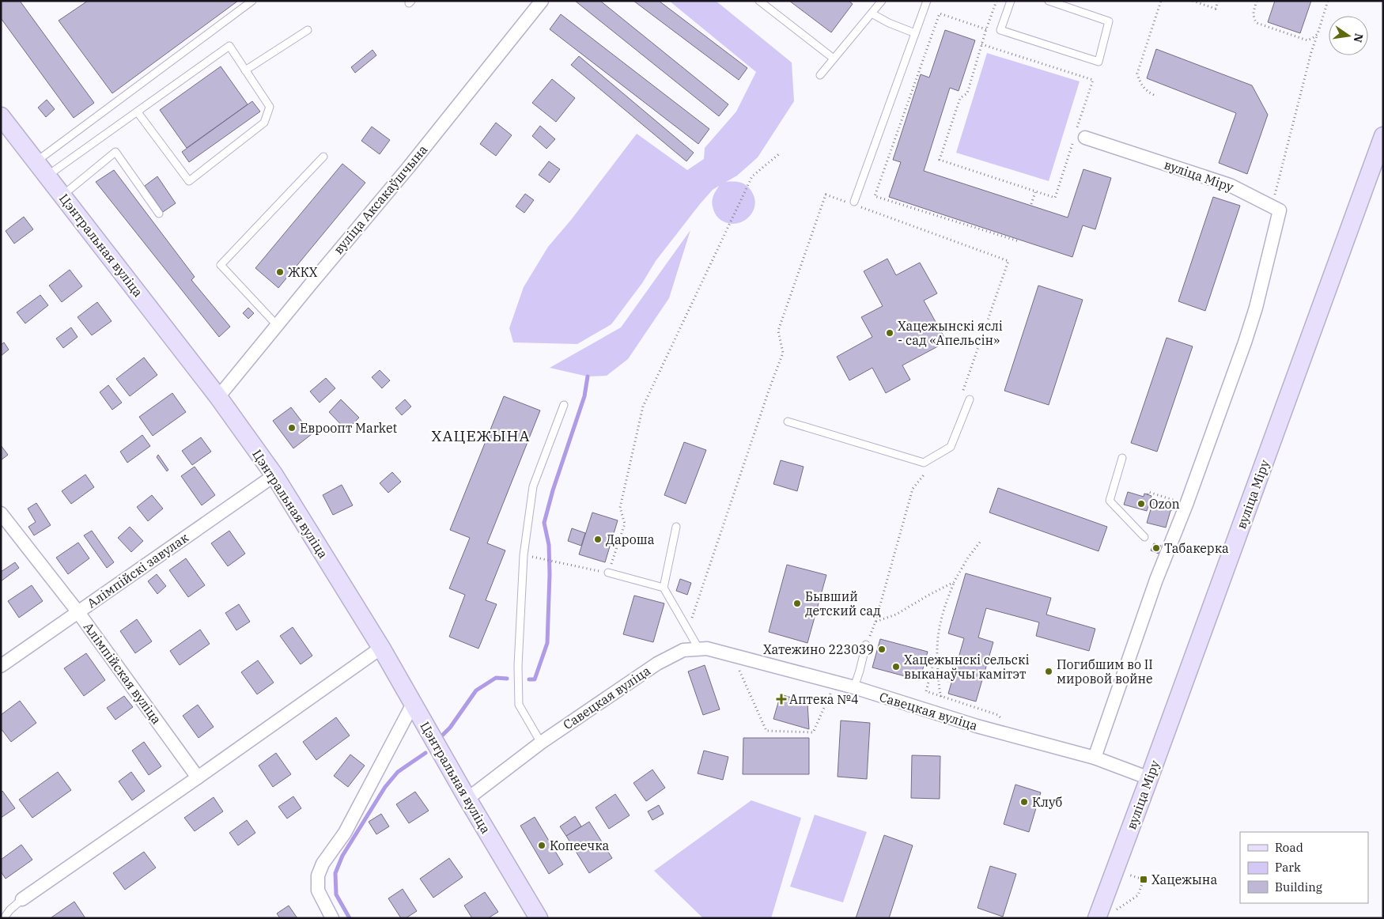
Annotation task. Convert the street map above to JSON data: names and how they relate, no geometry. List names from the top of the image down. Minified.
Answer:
{"streets":{"street":["вуліца Міру","вуліца Аксакаўшчына","Цэнтральная вуліца","Алімпійскі завулак","Алімпійская вуліца","Савецкая вуліца"]},"crossings":[["вуліца Міру","Савецкая вуліца"],["вуліца Аксакаўшчына","Цэнтральная вуліца"],["Цэнтральная вуліца","Алімпійскі завулак"],["Цэнтральная вуліца","Савецкая вуліца"],["Алімпійскі завулак","Алімпійская вуліца"]],"districts":["ХАЦЕЖЫНА"],"places":{"other":["ЖКХ","Хацежынскі яслі - сад «Апельсін»","Евроопт Market","Ozon","Дароша","Табакерка","Бывший детский сад","Хатежино 223039","Хацежынскі сельскі выканаўчы камітэт","Погибшим во II мировой войне","Клуб","Копеечка"],"health":["Аптека №4"],"transit":["Хацежына"]},"legend":["Road","Park","Building"],"north":"right"}
